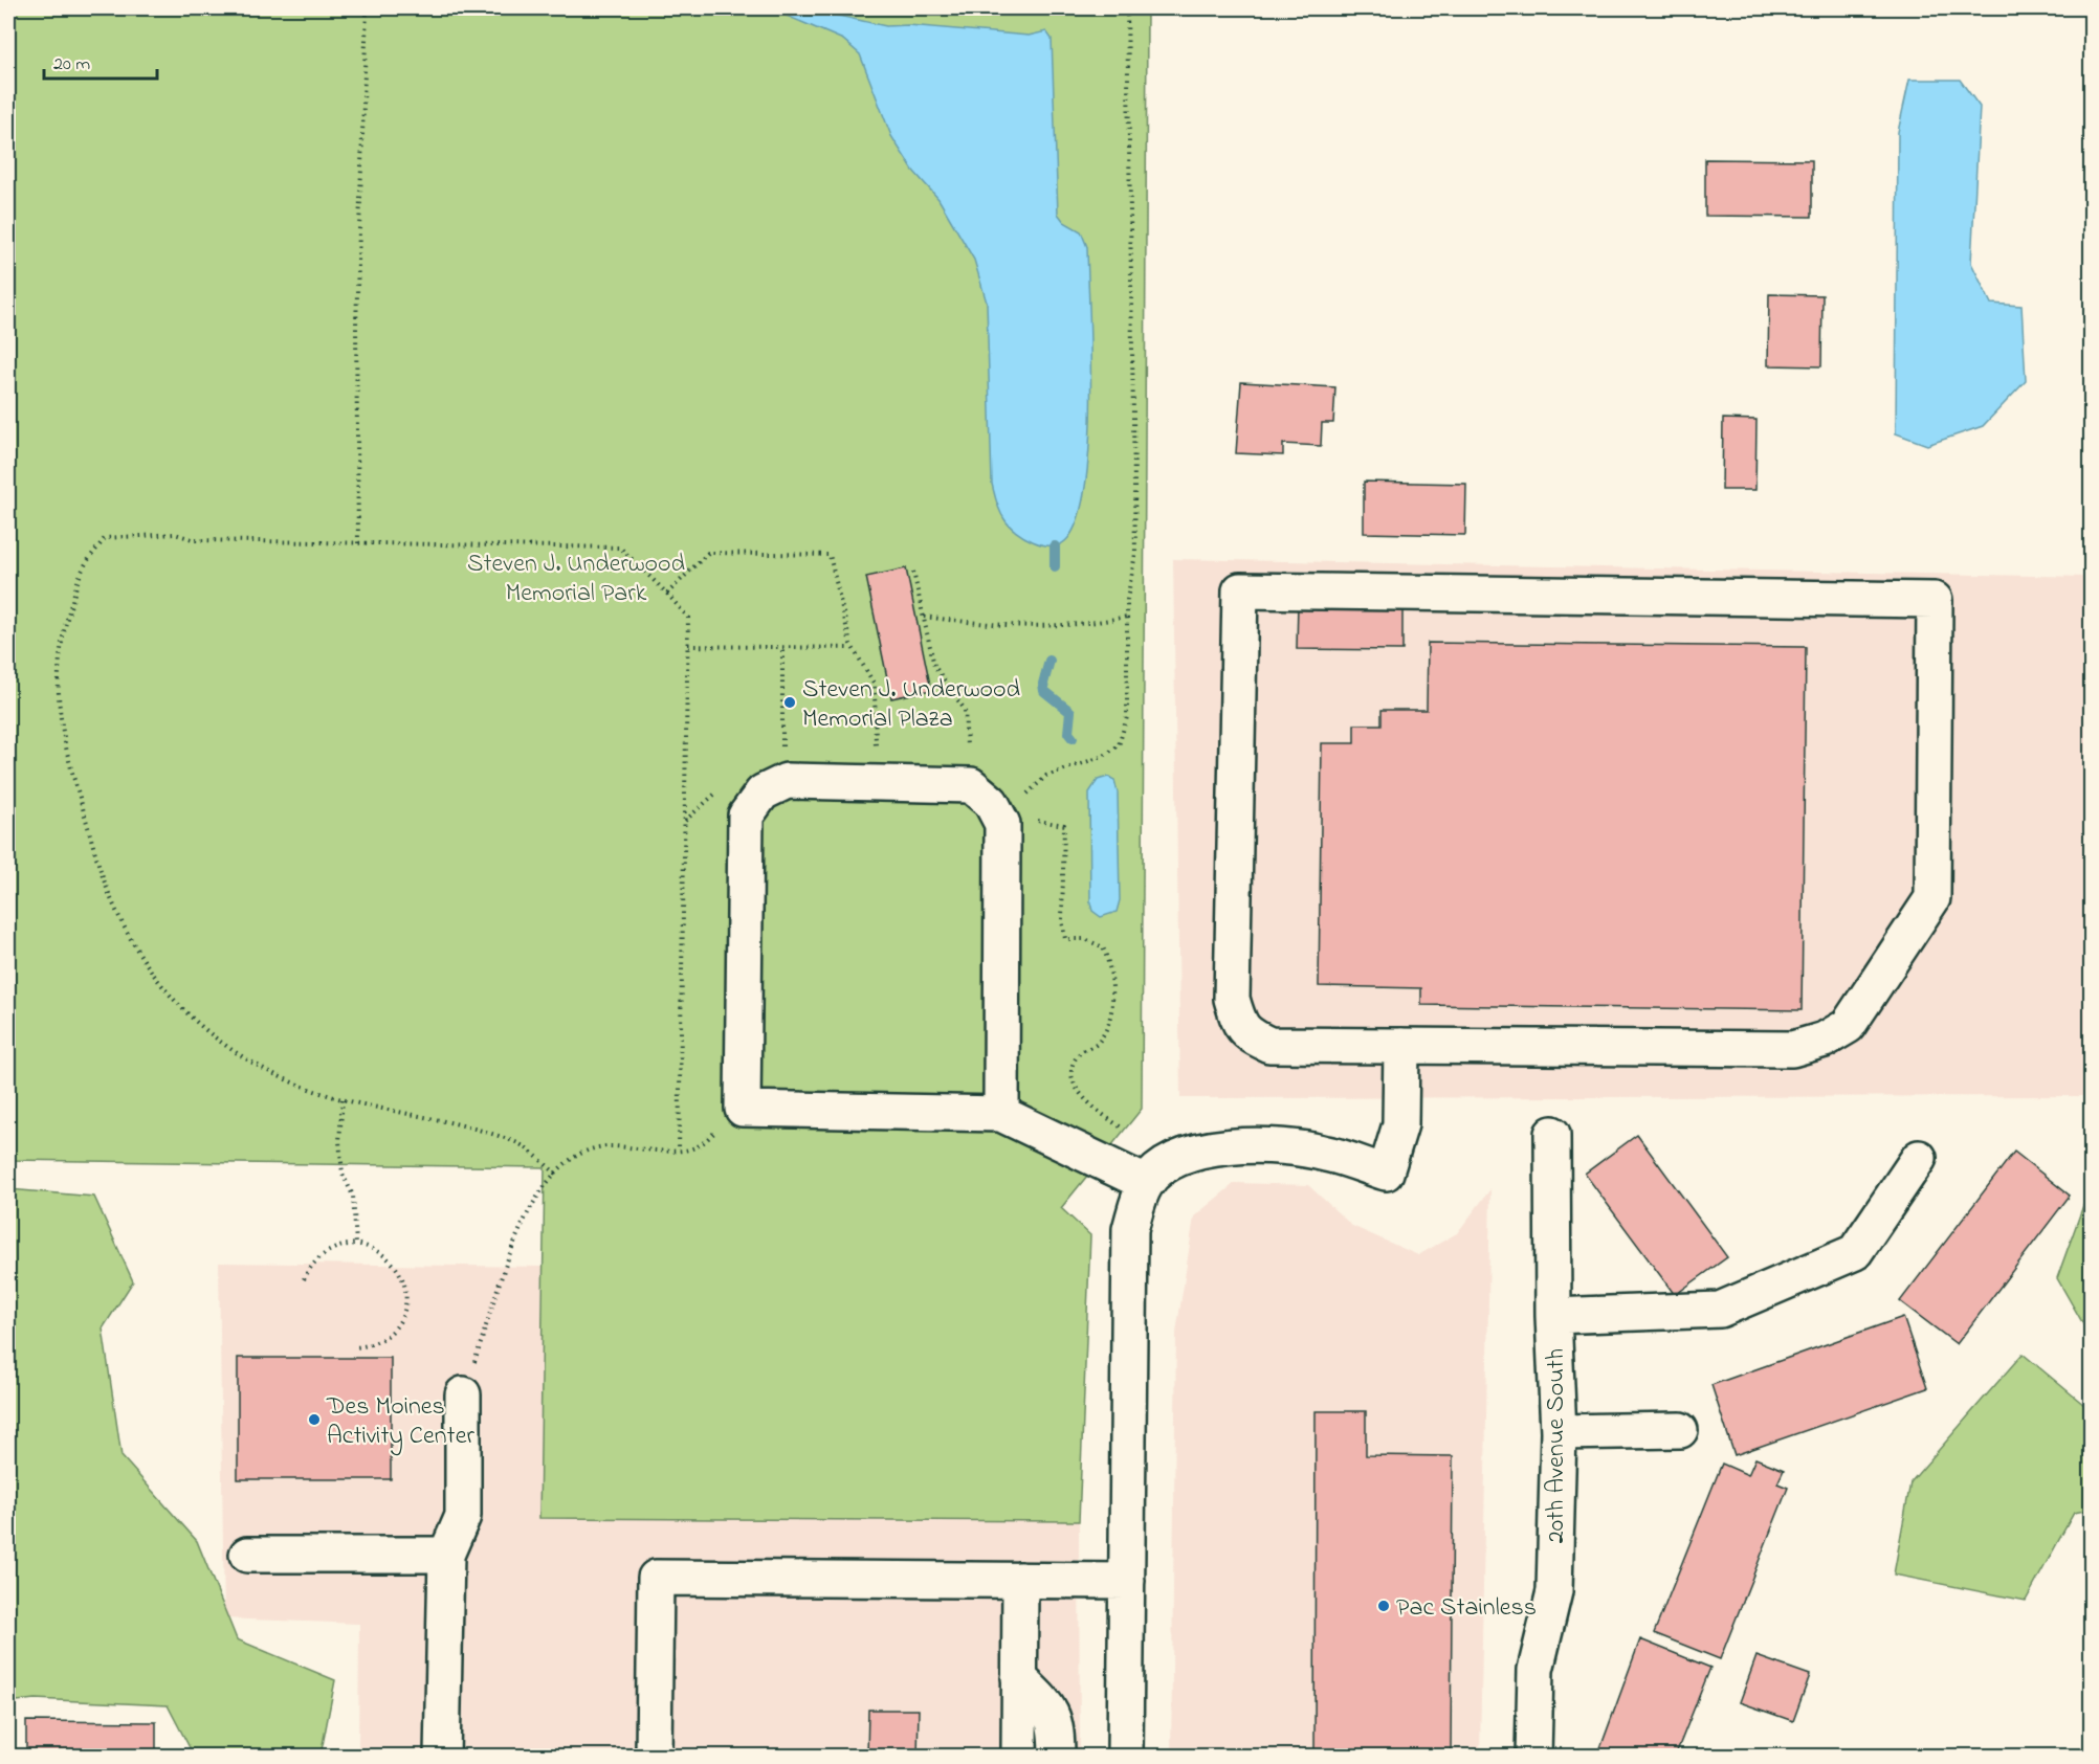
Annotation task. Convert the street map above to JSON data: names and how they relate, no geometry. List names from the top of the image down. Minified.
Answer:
{"streets":{"street":["20th Avenue South"]},"parks":["Steven J. Underwood Memorial Park"],"places":["Steven J. Underwood Memorial Plaza","Des Moines Activity Center","Pac Stainless"],"scale_bar":"20 m"}
